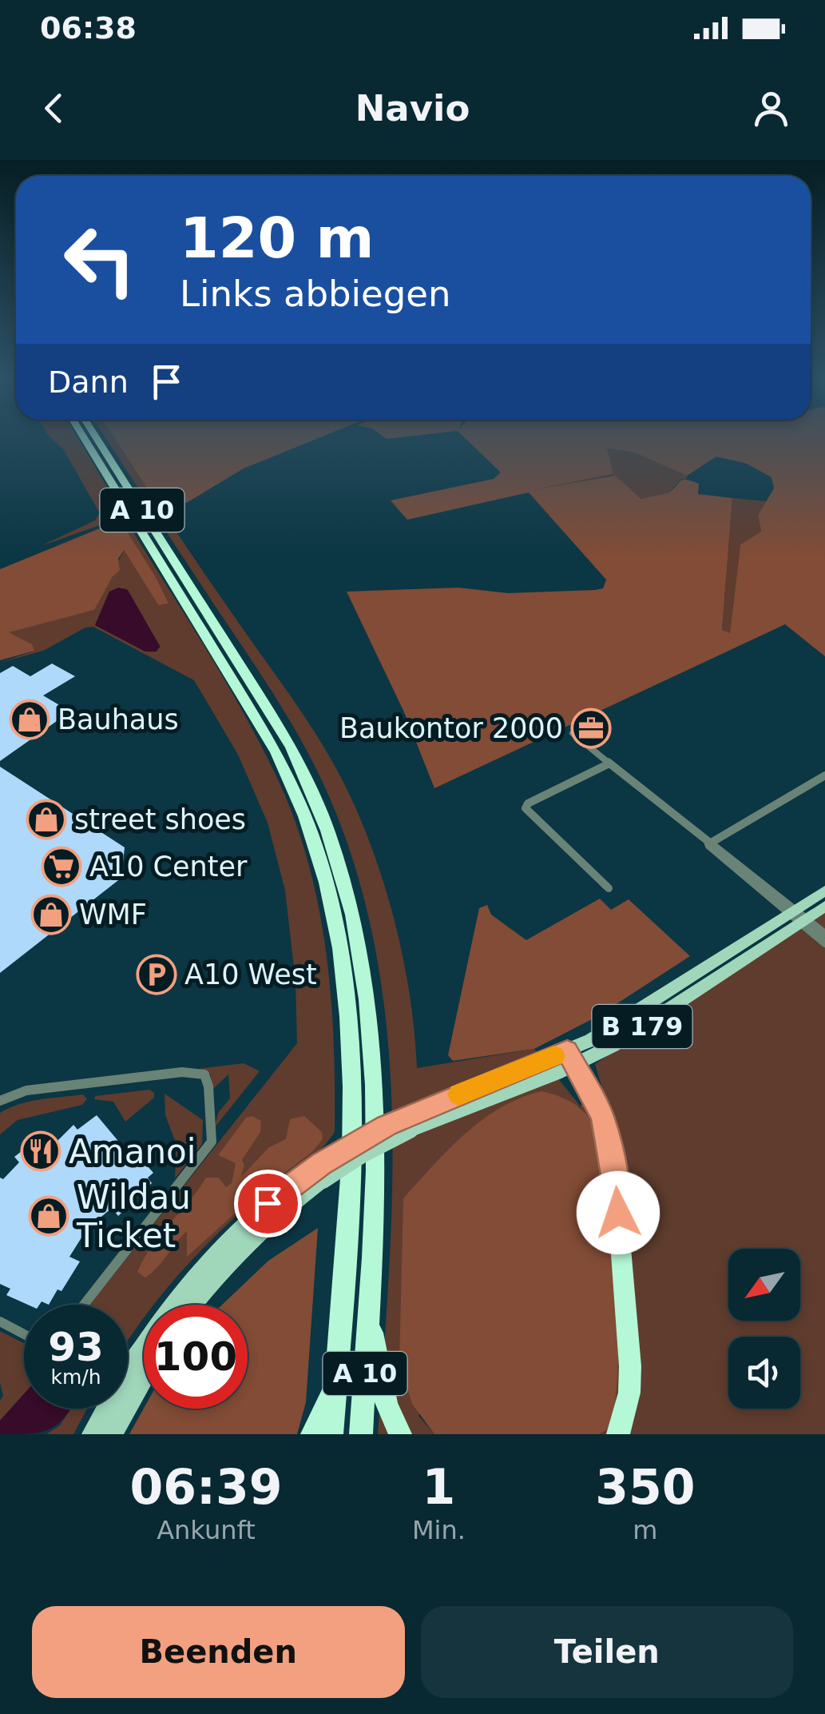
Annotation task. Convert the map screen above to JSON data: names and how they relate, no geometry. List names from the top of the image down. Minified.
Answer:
{"streets":{"highway":["A 10"],"main road":["B 179"]},"places":{"shop":["Bauhaus","street shoes","WMF","Wildau Ticket"],"office":["Baukontor 2000"],"supermarket":["A10 Center"],"parking":["A10 West"],"restaurant":["Amanoi"]},"north":"bottom left","page":{"status":"06:38","header":"Navio","turn":["120 m","Links abbiegen"],"then":"Dann","speed":"93 km/h","limit":"100","eta":["06:39","Ankunft","1","Min.","350","m"],"buttons":["Beenden","Teilen"]}}
